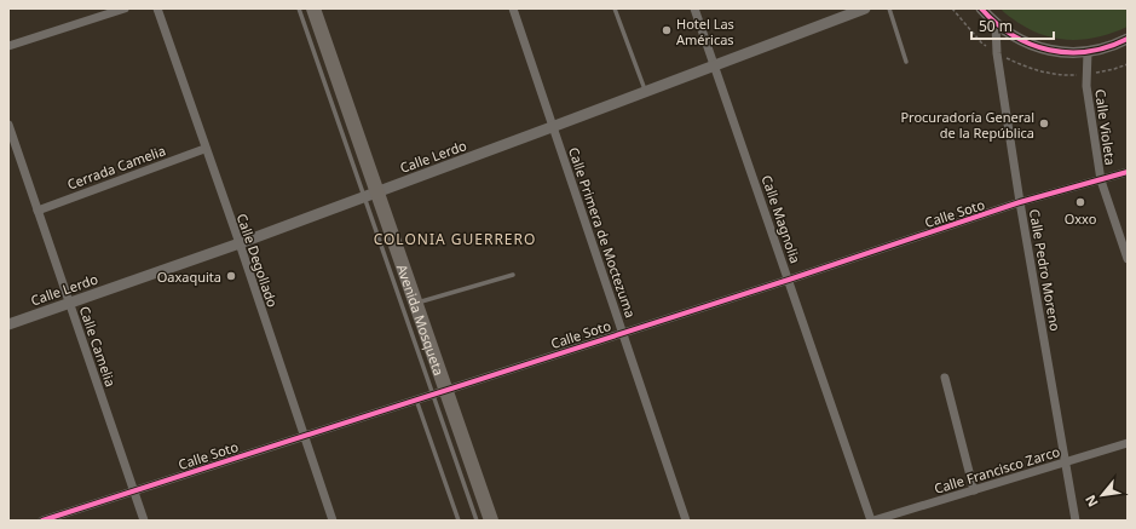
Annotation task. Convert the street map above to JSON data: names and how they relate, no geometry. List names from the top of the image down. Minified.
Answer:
{"streets":{"main road":["Avenida Mosqueta"],"street":["Calle Violeta","Calle Lerdo","Cerrada Camelia","Calle Soto","Calle Magnolia","Calle Primera de Moctezuma","Calle Degollado","Calle Pedro Moreno","Calle Camelia","Calle Francisco Zarco"]},"crossings":[["Calle Violeta","Calle Soto"],["Calle Lerdo","Calle Magnolia"],["Calle Lerdo","Calle Primera de Moctezuma"],["Calle Lerdo","Calle Degollado"],["Calle Lerdo","Avenida Mosqueta"],["Calle Lerdo","Calle Camelia"],["Cerrada Camelia","Calle Degollado"],["Cerrada Camelia","Calle Camelia"],["Calle Soto","Calle Magnolia"],["Calle Soto","Calle Primera de Moctezuma"],["Calle Soto","Calle Degollado"],["Calle Soto","Calle Pedro Moreno"],["Calle Soto","Avenida Mosqueta"],["Calle Soto","Calle Camelia"],["Calle Magnolia","Calle Francisco Zarco"],["Calle Pedro Moreno","Calle Francisco Zarco"]],"districts":["COLONIA GUERRERO"],"places":["Hotel Las Américas","Procuradoría General de la República","Oxxo","Oaxaquita"],"scale_bar":"50 m","north":"bottom left"}
